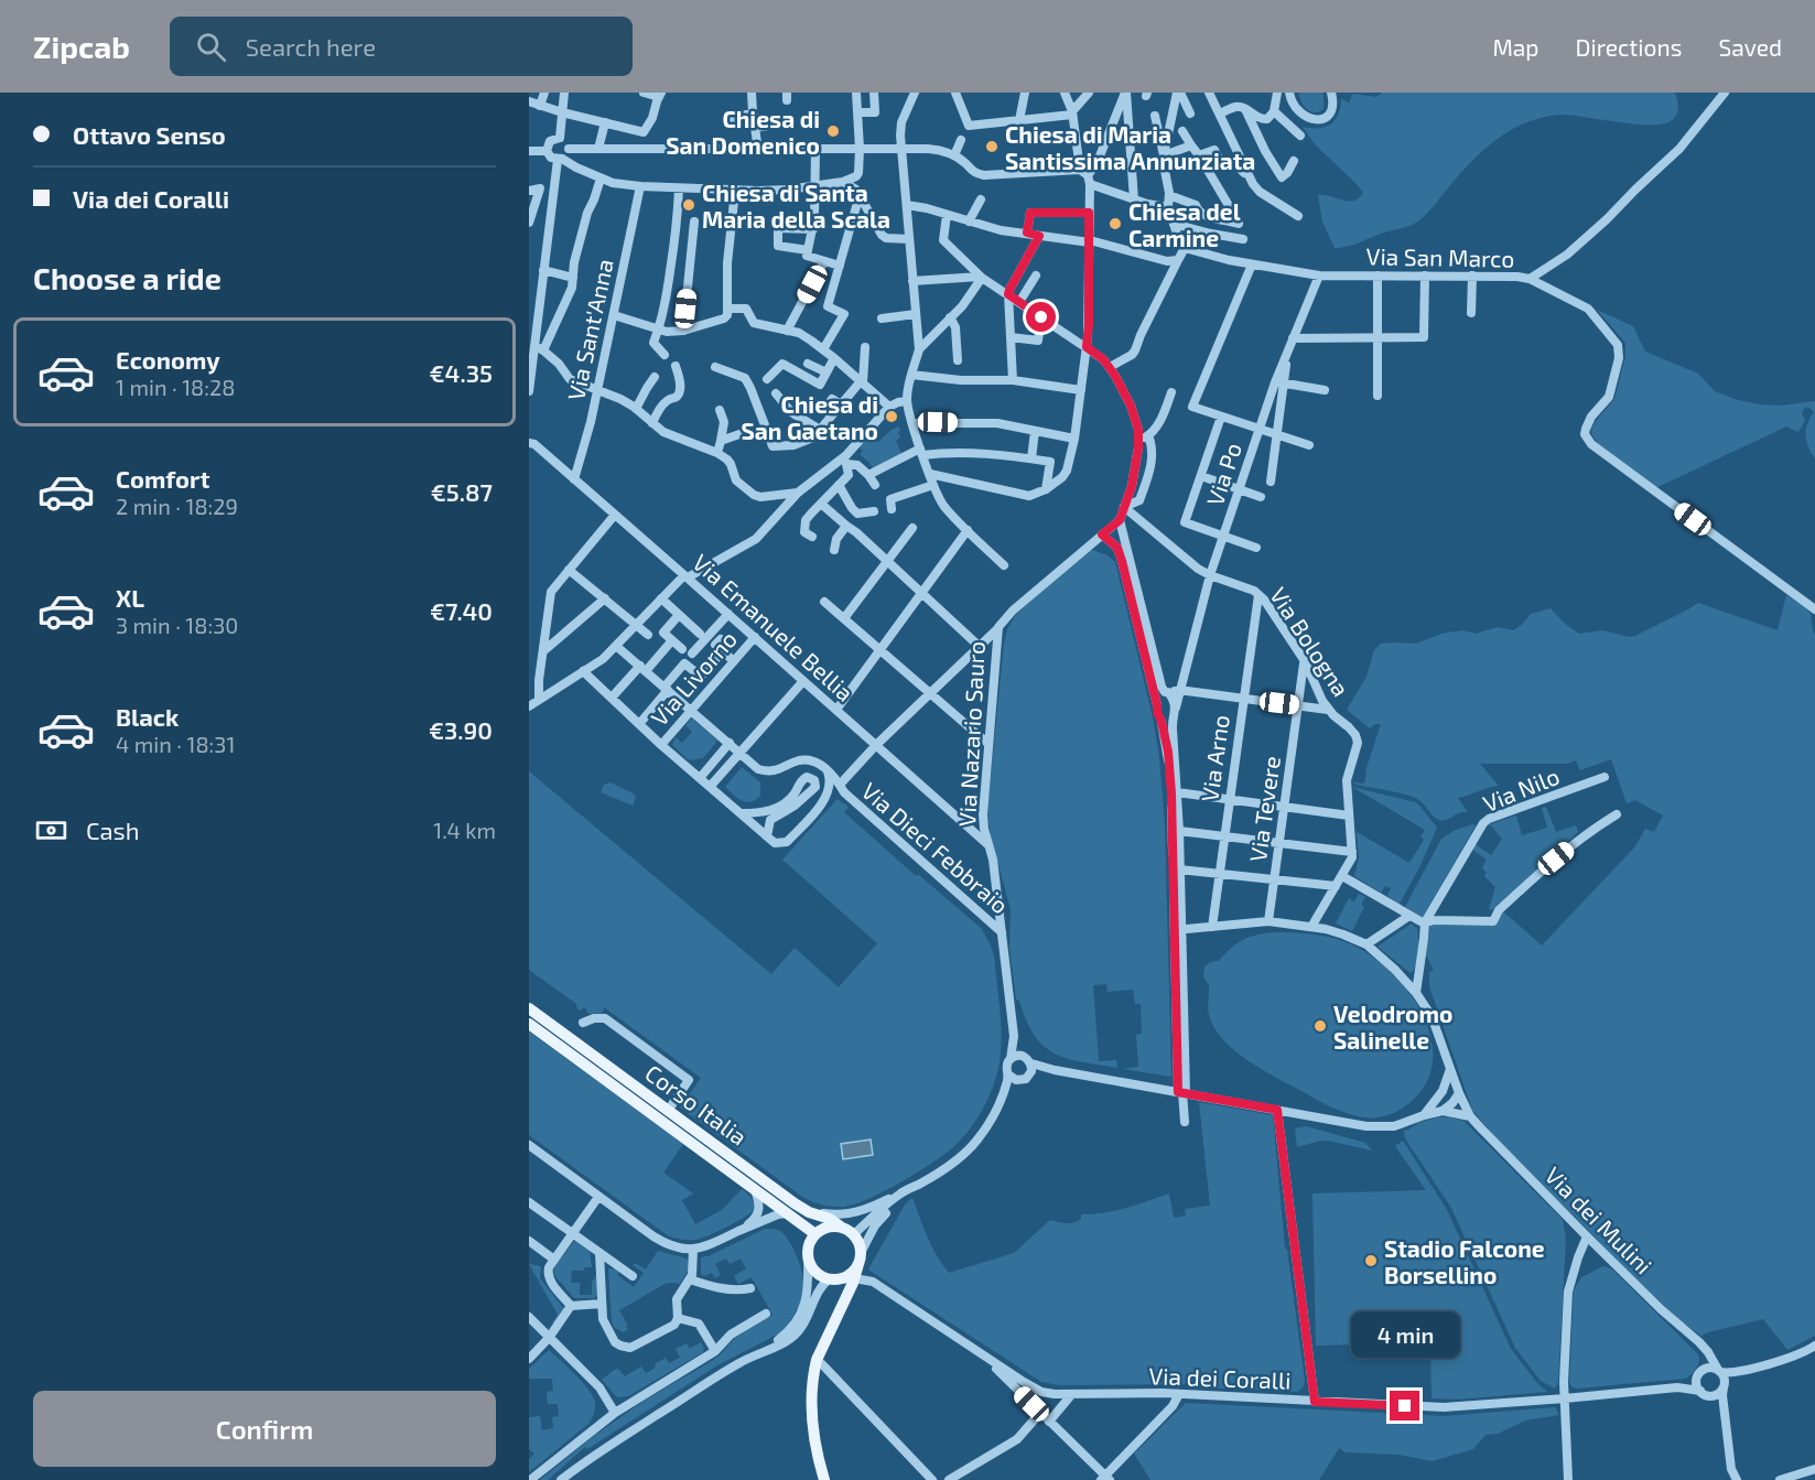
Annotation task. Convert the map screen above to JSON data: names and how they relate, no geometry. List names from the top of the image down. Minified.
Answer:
{"streets":{"main road":["Corso Italia"],"street":["Via San Marco","Via Sant'Anna","Via Po","Via Emanuele Bellia","Via Bologna","Via Livorno","Via Nazario Sauro","Via Arno","Via Nilo","Via Tevere","Via Dieci Febbraio","Via dei Mulini","Via dei Coralli"]},"crossings":[["Via Sant'Anna","Via Emanuele Bellia"],["Via Po","Via Bologna"],["Via Emanuele Bellia","Via Livorno"],["Via Emanuele Bellia","Via Nazario Sauro"],["Via Bologna","Via Arno"],["Via Bologna","Via Tevere"],["Via Bologna","Via dei Mulini"],["Via Nazario Sauro","Via Dieci Febbraio"],["Via Arno","Via dei Mulini"],["Via Tevere","Via dei Mulini"]],"places":["Chiesa di San Domenico","Chiesa di Maria Santissima Annunziata","Chiesa di Santa Maria della Scala","Chiesa del Carmine","Chiesa di San Gaetano","Velodromo Salinelle","Stadio Falcone Borsellino"],"page":{"header":"Zipcab","search":"Search here","nav":["Map","Directions","Saved"],"banner":["Ottavo Senso","Via dei Coralli"],"heading":"Choose a ride","list":[{"name":"Economy","note":"1 min · 18:28","value":"€4.35"},{"name":"Comfort","note":"2 min · 18:29","value":"€5.87"},{"name":"XL","note":"3 min · 18:30","value":"€7.40"},{"name":"Black","note":"4 min · 18:31","value":"€3.90"}],"pay":["Cash","1.4 km"],"bubble":"4 min","buttons":"Confirm"}}
